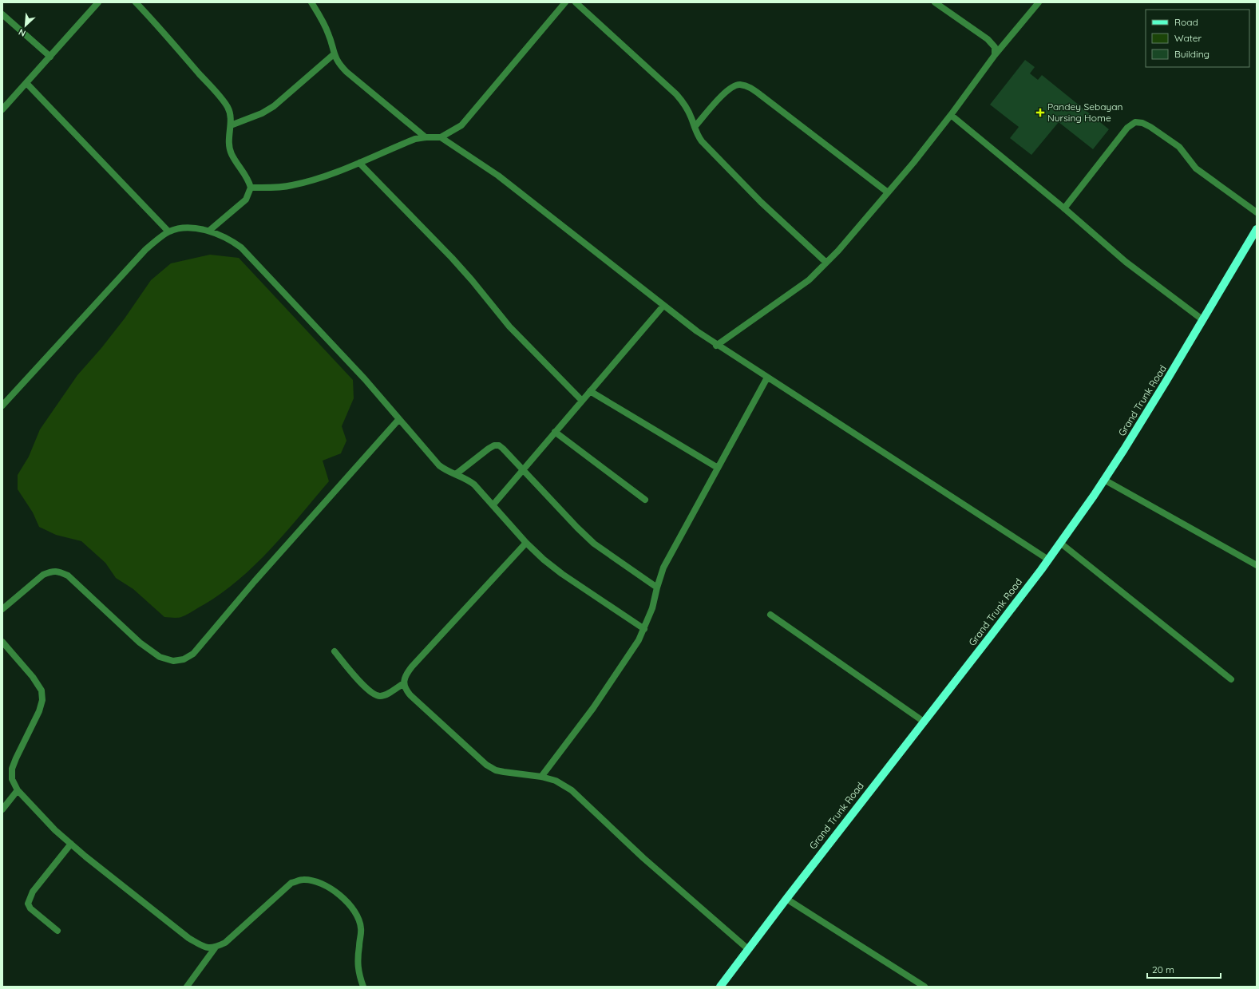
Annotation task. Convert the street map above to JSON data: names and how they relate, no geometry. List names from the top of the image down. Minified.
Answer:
{"streets":{"main road":["Grand Trunk Road"]},"places":{"health":["Pandey Sebayan Nursing Home"]},"legend":["Road","Water","Building"],"scale_bar":"20 m","north":"bottom left"}
